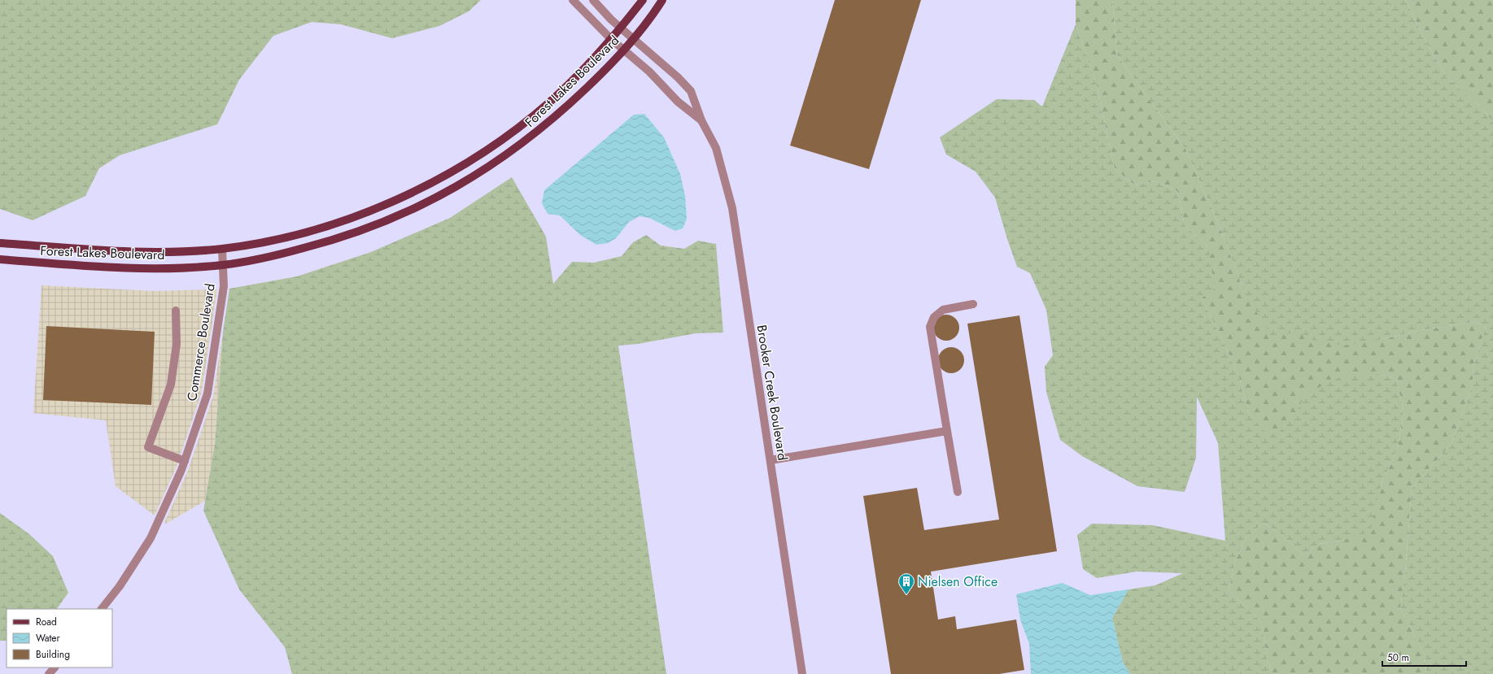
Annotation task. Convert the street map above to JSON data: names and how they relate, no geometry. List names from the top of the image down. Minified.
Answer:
{"streets":{"main road":["Forest Lakes Boulevard"],"street":["Commerce Boulevard","Brooker Creek Boulevard"]},"crossings":[["Forest Lakes Boulevard","Commerce Boulevard"],["Forest Lakes Boulevard","Brooker Creek Boulevard"]],"places":{"building":["Nielsen Office"]},"legend":["Road","Water","Building"],"scale_bar":"50 m"}
